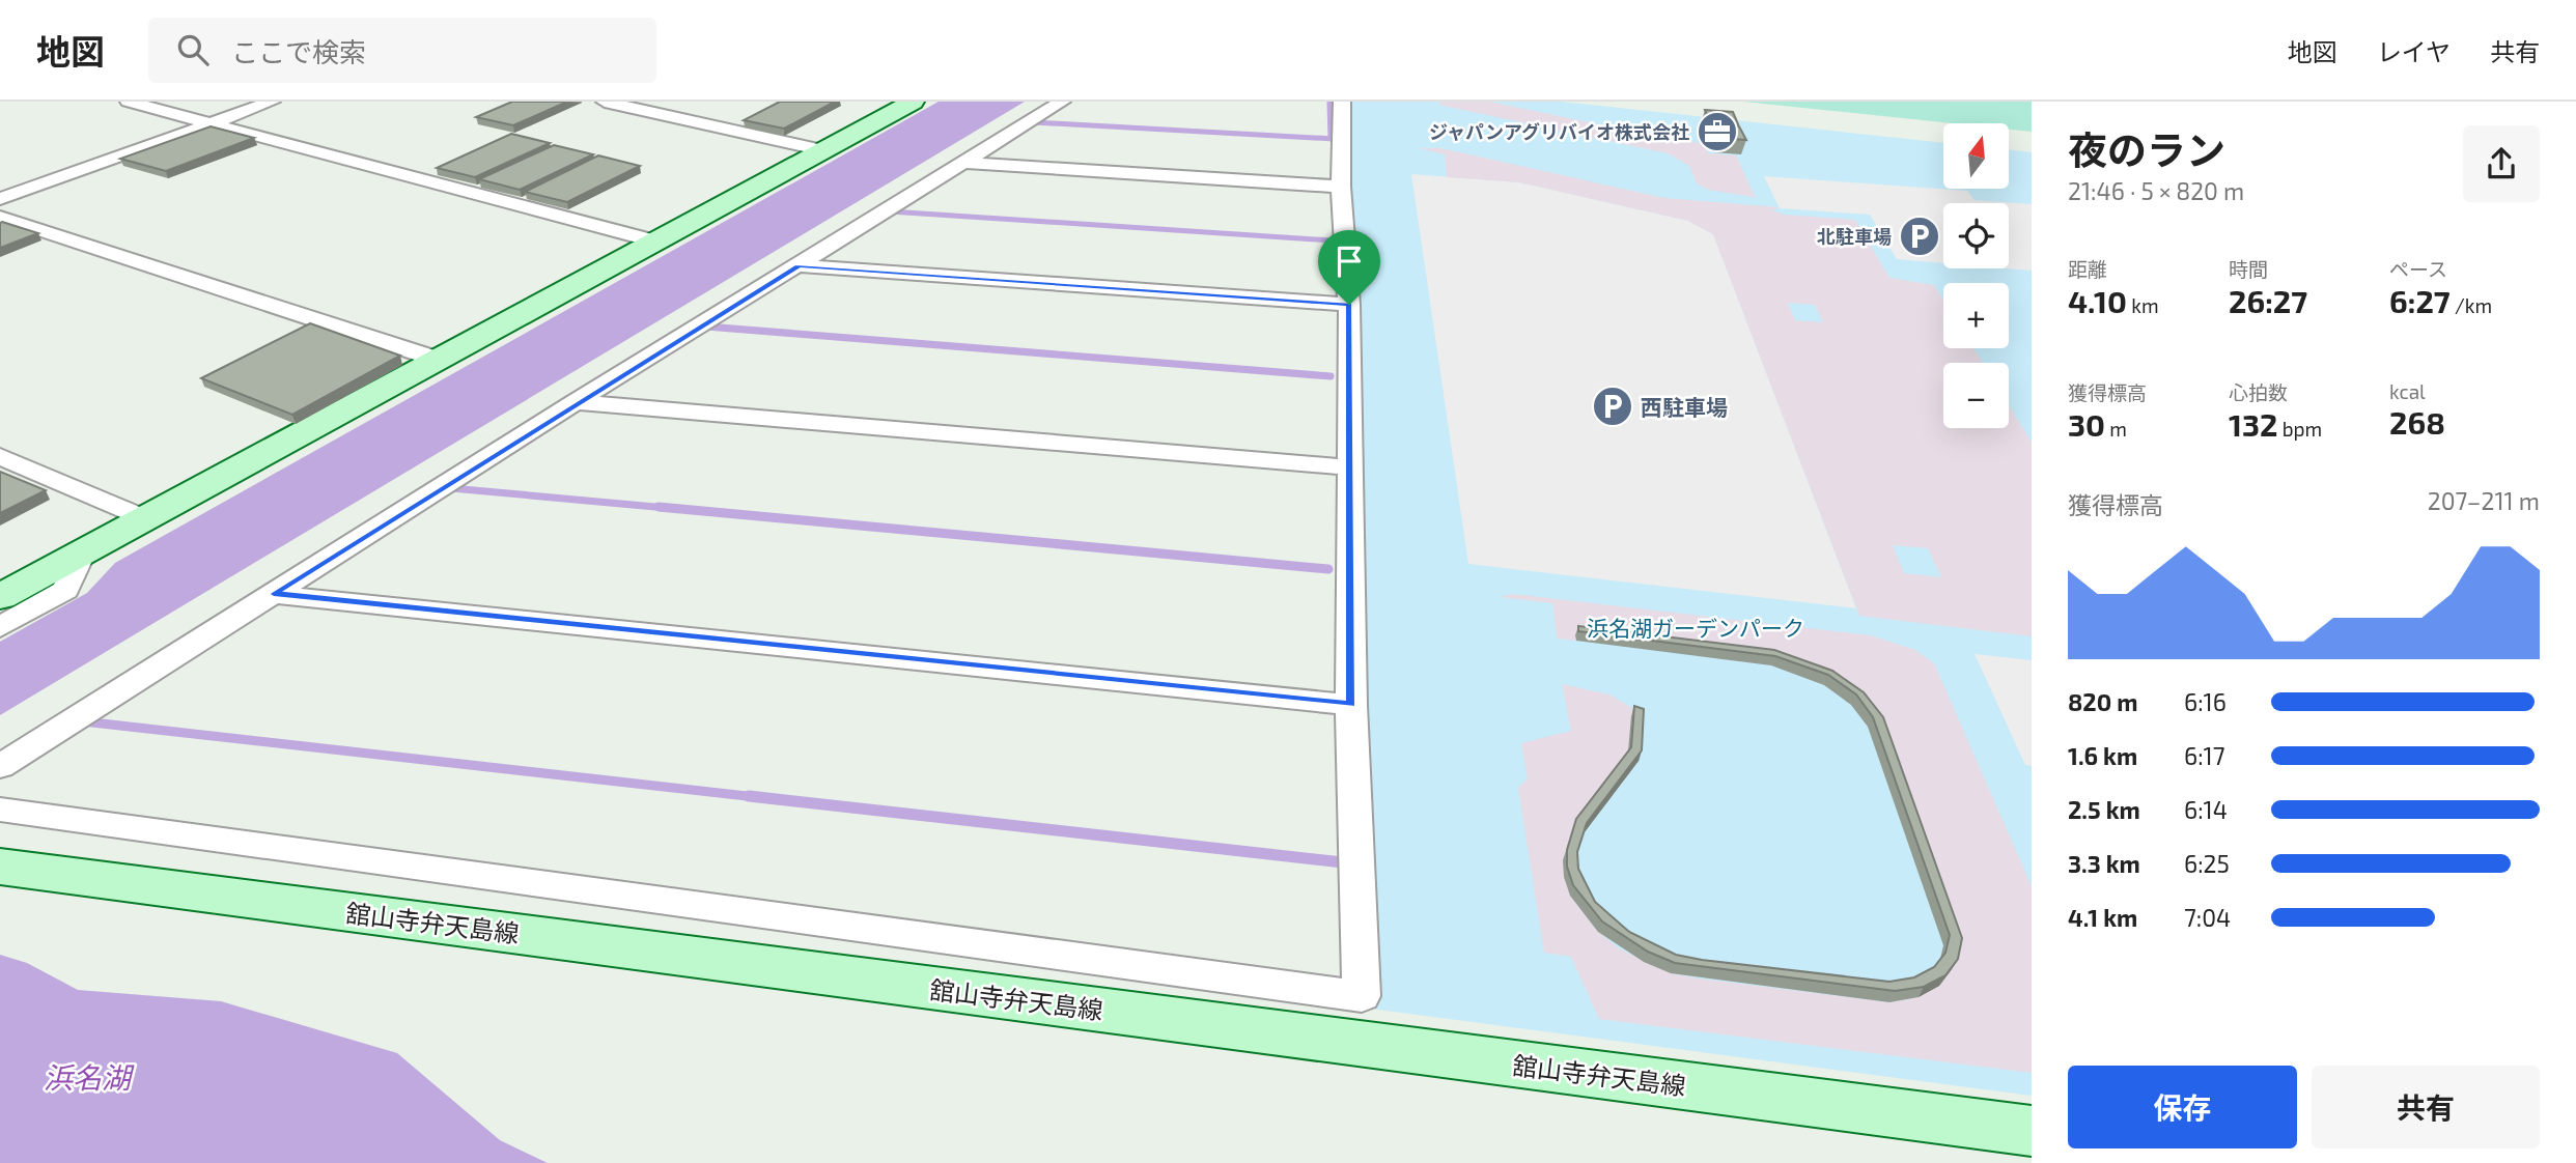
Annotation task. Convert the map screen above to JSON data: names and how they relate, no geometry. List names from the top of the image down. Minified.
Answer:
{"streets":{"street":["舘山寺弁天島線"]},"water":["浜名湖"],"parks":["浜名湖ガーデンパーク"],"places":{"office":["ジャパンアグリバイオ株式会社"],"parking":["北駐車場","西駐車場"]},"north":"top","page":{"header":"地図","search":"ここで検索","nav":["地図","レイヤ","共有"],"heading":["夜のラン","21:46 · 5 × 820 m"],"map_buttons":["+","−"],"stats":[["距離","4.10 km"],["時間","26:27"],["ペース","6:27 /km"],["獲得標高","30 m"],["心拍数","132 bpm"],["kcal","268"]],"chart":["獲得標高","207–211 m"],"list":[{"name":"820 m","note":"6:16"},{"name":"1.6 km","note":"6:17"},{"name":"2.5 km","note":"6:14"},{"name":"3.3 km","note":"6:25"},{"name":"4.1 km","note":"7:04"}],"buttons":["保存","共有"]}}
